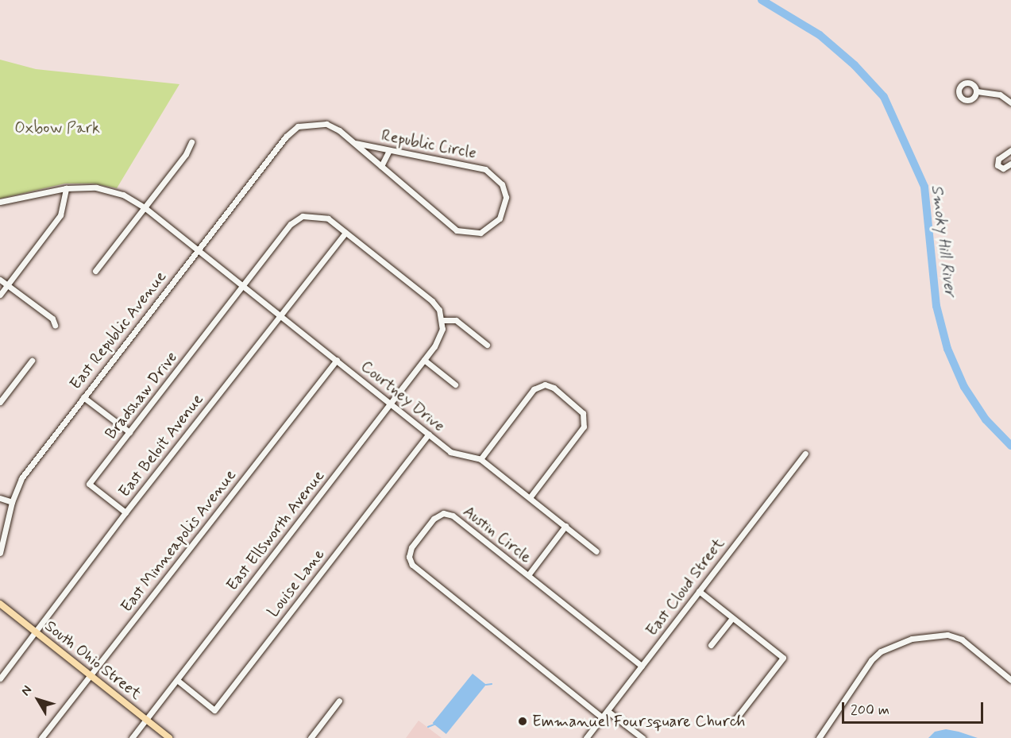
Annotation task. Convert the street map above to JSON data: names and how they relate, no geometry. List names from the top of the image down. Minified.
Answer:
{"streets":{"main road":["South Ohio Street"],"street":["Republic Circle","East Republic Avenue","Bradshaw Drive","Courtney Drive","East Beloit Avenue","East Ellsworth Avenue","Austin Circle","East Minneapolis Avenue","Louise Lane","East Cloud Street"]},"crossings":[["Republic Circle","East Republic Avenue"],["East Republic Avenue","Courtney Drive"],["Bradshaw Drive","Courtney Drive"],["Bradshaw Drive","East Beloit Avenue"],["Bradshaw Drive","East Ellsworth Avenue"],["Courtney Drive","East Beloit Avenue"],["Courtney Drive","East Ellsworth Avenue"],["Courtney Drive","East Minneapolis Avenue"],["Courtney Drive","Louise Lane"],["East Beloit Avenue","South Ohio Street"],["East Ellsworth Avenue","Louise Lane"],["East Ellsworth Avenue","South Ohio Street"],["Austin Circle","East Cloud Street"],["East Minneapolis Avenue","South Ohio Street"]],"water":["Smoky Hill River"],"parks":["Oxbow Park"],"places":["Emmanuel Foursquare Church"],"scale_bar":"200 m","north":"top left"}
